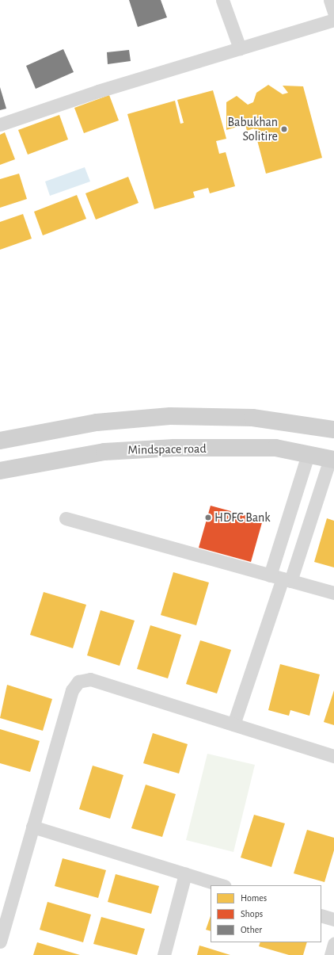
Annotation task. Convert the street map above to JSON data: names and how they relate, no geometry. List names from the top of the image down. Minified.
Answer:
{"streets":{"main road":["Mindspace road"]},"places":["Babukhan Solitire","HDFC Bank"],"legend":["Homes","Shops","Other"]}
